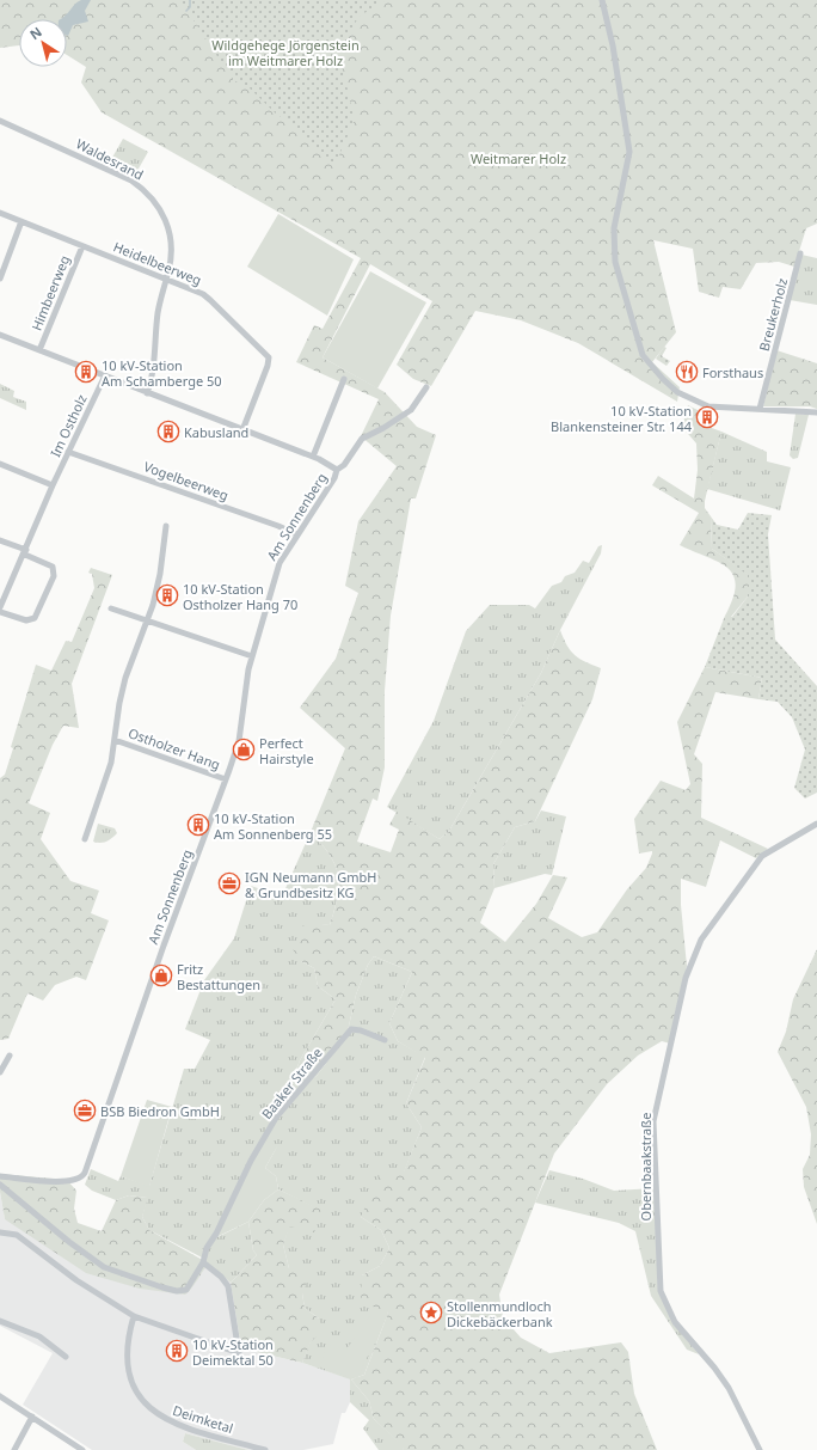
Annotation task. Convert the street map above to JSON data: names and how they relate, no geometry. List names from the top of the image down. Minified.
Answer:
{"streets":{"street":["Waldesrand","Heidelbeerweg","Himbeerweg","Breukerholz","Im Ostholz","Vogelbeerweg","Am Sonnenberg","Ostholzer Hang","Baaker Straße","Obernbaakstraße","Deimketal"]},"crossings":[["Waldesrand","Heidelbeerweg"],["Waldesrand","Am Sonnenberg"],["Heidelbeerweg","Himbeerweg"],["Heidelbeerweg","Am Sonnenberg"],["Himbeerweg","Am Sonnenberg"],["Im Ostholz","Vogelbeerweg"],["Im Ostholz","Am Sonnenberg"],["Vogelbeerweg","Am Sonnenberg"],["Am Sonnenberg","Ostholzer Hang"]],"parks":["Wildgehege Jörgenstein im Weitmarer Holz","Weitmarer Holz"],"places":{"building":["10 kV-Station Am Schamberge 50","10 kV-Station Blankensteiner Str. 144","Kabusland","10 kV-Station Ostholzer Hang 70","10 kV-Station Am Sonnenberg 55","10 kV-Station Deimektal 50"],"restaurant":["Forsthaus"],"shop":["Perfect Hairstyle","Fritz Bestattungen"],"office":["IGN Neumann GmbH & Grundbesitz KG","BSB Biedron GmbH"],"place":["Stollenmundloch Dickebäckerbank"]},"north":"top left"}
